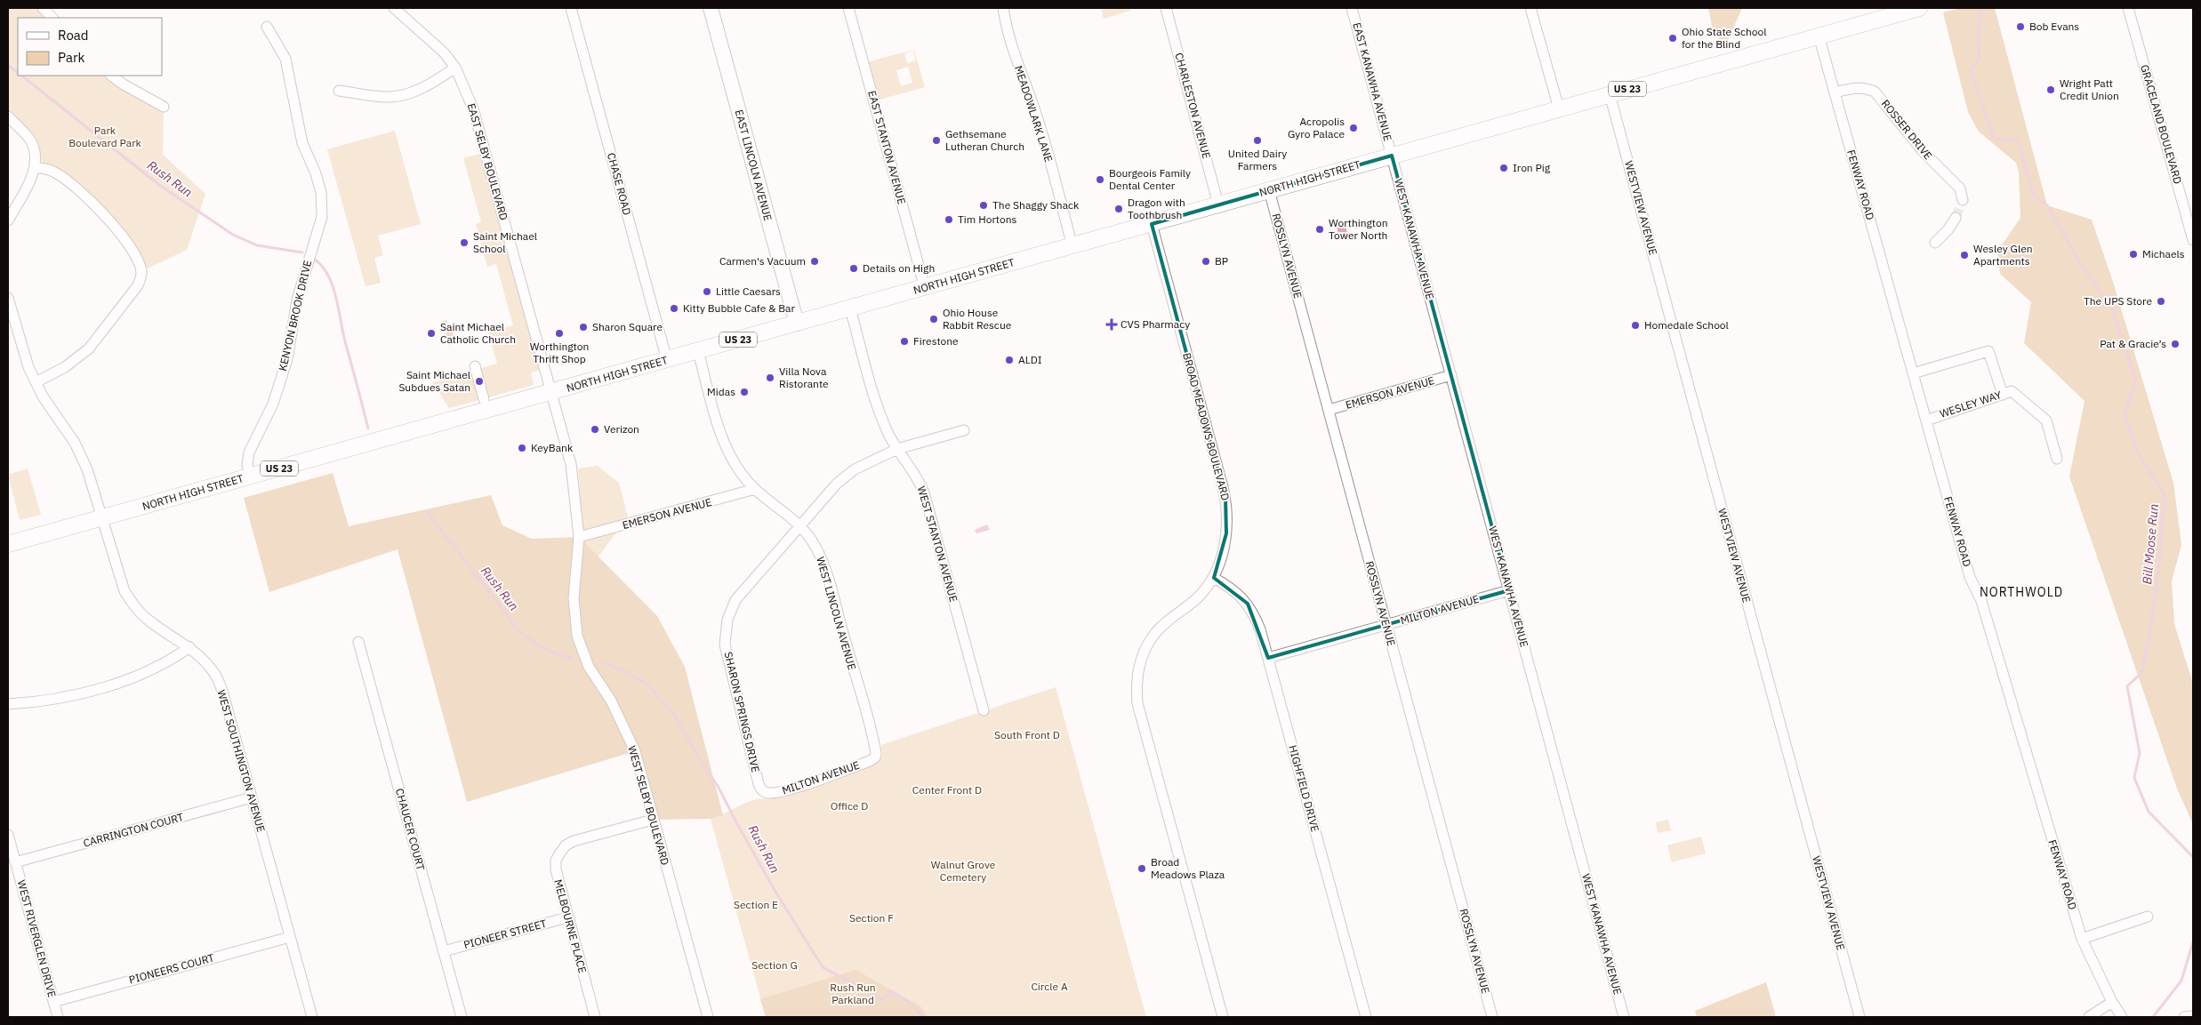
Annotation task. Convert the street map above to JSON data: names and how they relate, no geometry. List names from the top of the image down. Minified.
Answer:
{"streets":{"main road":["US 23","EAST LINCOLN AVENUE","NORTH HIGH STREET"],"street":["EAST KANAWHA AVENUE","CHARLESTON AVENUE","MEADOWLARK LANE","GRACELAND BOULEVARD","ROSSER DRIVE","EAST STANTON AVENUE","EAST SELBY BOULEVARD","CHASE ROAD","FENWAY ROAD","WESTVIEW AVENUE","WEST KANAWHA AVENUE","ROSSLYN AVENUE","KENYON BROOK DRIVE","EMERSON AVENUE","WESLEY WAY","BROAD MEADOWS BOULEVARD","WEST STANTON AVENUE","MILTON AVENUE","WEST LINCOLN AVENUE","SHARON SPRINGS DRIVE","WEST SOUTHINGTON AVENUE","HIGHFIELD DRIVE","WEST SELBY BOULEVARD","CHAUCER COURT","CARRINGTON COURT","MELBOURNE PLACE","PIONEER STREET","WEST RIVERGLEN DRIVE","PIONEERS COURT"]},"crossings":[["EAST KANAWHA AVENUE","NORTH HIGH STREET"],["EAST KANAWHA AVENUE","WEST KANAWHA AVENUE"],["CHARLESTON AVENUE","NORTH HIGH STREET"],["MEADOWLARK LANE","NORTH HIGH STREET"],["ROSSER DRIVE","FENWAY ROAD"],["EAST STANTON AVENUE","NORTH HIGH STREET"],["EAST SELBY BOULEVARD","NORTH HIGH STREET"],["EAST SELBY BOULEVARD","WEST SELBY BOULEVARD"],["EAST LINCOLN AVENUE","NORTH HIGH STREET"],["NORTH HIGH STREET","CHASE ROAD"],["NORTH HIGH STREET","FENWAY ROAD"],["NORTH HIGH STREET","WESTVIEW AVENUE"],["NORTH HIGH STREET","WEST KANAWHA AVENUE"],["NORTH HIGH STREET","ROSSLYN AVENUE"],["NORTH HIGH STREET","KENYON BROOK DRIVE"],["NORTH HIGH STREET","BROAD MEADOWS BOULEVARD"],["NORTH HIGH STREET","WEST STANTON AVENUE"],["NORTH HIGH STREET","WEST LINCOLN AVENUE"],["NORTH HIGH STREET","WEST SOUTHINGTON AVENUE"],["NORTH HIGH STREET","WEST SELBY BOULEVARD"],["FENWAY ROAD","WESLEY WAY"],["WEST KANAWHA AVENUE","EMERSON AVENUE"],["WEST KANAWHA AVENUE","MILTON AVENUE"],["ROSSLYN AVENUE","EMERSON AVENUE"],["ROSSLYN AVENUE","MILTON AVENUE"],["EMERSON AVENUE","WEST LINCOLN AVENUE"],["EMERSON AVENUE","WEST SELBY BOULEVARD"],["BROAD MEADOWS BOULEVARD","HIGHFIELD DRIVE"],["MILTON AVENUE","WEST LINCOLN AVENUE"],["MILTON AVENUE","SHARON SPRINGS DRIVE"],["MILTON AVENUE","HIGHFIELD DRIVE"],["WEST LINCOLN AVENUE","SHARON SPRINGS DRIVE"],["WEST SOUTHINGTON AVENUE","CARRINGTON COURT"],["WEST SOUTHINGTON AVENUE","PIONEERS COURT"],["WEST SELBY BOULEVARD","MELBOURNE PLACE"],["CHAUCER COURT","PIONEER STREET"],["CARRINGTON COURT","WEST RIVERGLEN DRIVE"],["MELBOURNE PLACE","PIONEER STREET"],["WEST RIVERGLEN DRIVE","PIONEERS COURT"]],"districts":["NORTHWOLD"],"water":["Rush Run","Bill Moose Run"],"parks":["Park Boulevard Park","South Front D","Center Front D","Office D","Walnut Grove Cemetery","Section E","Section F","Section G","Circle A","Rush Run Parkland"],"places":{"other":["Bob Evans","Ohio State School for the Blind","Wright Patt Credit Union","Acropolis Gyro Palace","Gethsemane Lutheran Church","United Dairy Farmers","Iron Pig","Bourgeois Family Dental Center","The Shaggy Shack","Dragon with Toothbrush","Tim Hortons","Worthington Tower North","Saint Michael School","Michaels","Wesley Glen Apartments","Carmen's Vacuum","BP","Details on High","Little Caesars","The UPS Store","Kitty Bubble Cafe & Bar","Ohio House Rabbit Rescue","Homedale School","Sharon Square","Saint Michael Catholic Church","Worthington Thrift Shop","Firestone","Pat & Gracie’s","ALDI","Villa Nova Ristorante","Saint Michael Subdues Satan","Midas","Verizon","KeyBank","Broad Meadows Plaza"],"health":["CVS Pharmacy"]},"legend":["Road","Park"]}
